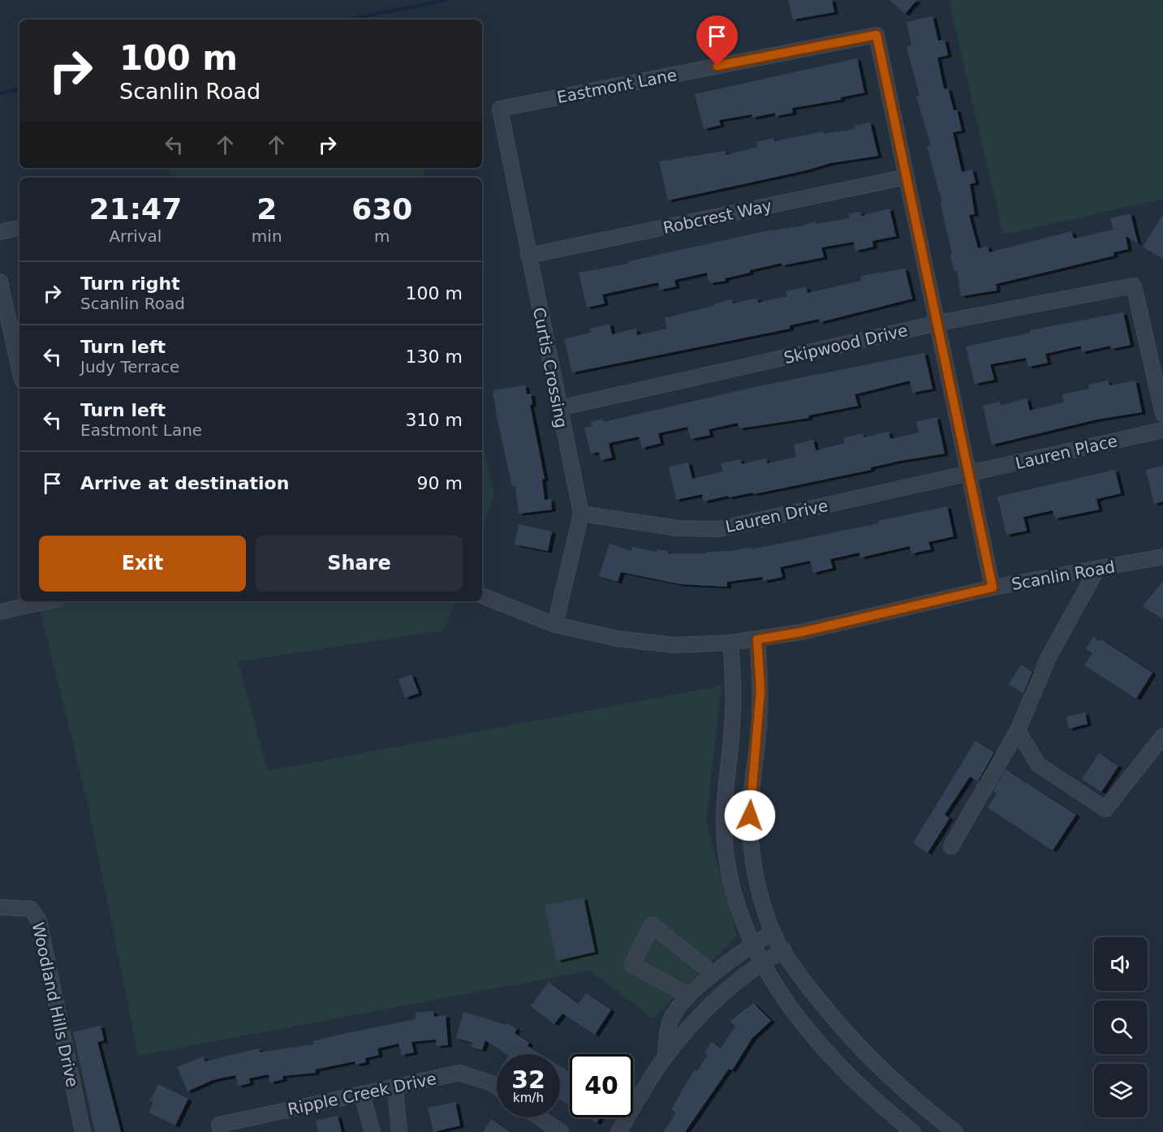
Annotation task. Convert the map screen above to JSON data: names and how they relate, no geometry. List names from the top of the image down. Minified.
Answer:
{"streets":{"street":["Eastmont Lane","Robcrest Way","Skipwood Drive","Curtis Crossing","Lauren Place","Lauren Drive","Scanlin Road","Woodland Hills Drive","Ripple Creek Drive"]},"crossings":[["Eastmont Lane","Robcrest Way"],["Eastmont Lane","Curtis Crossing"],["Robcrest Way","Curtis Crossing"],["Skipwood Drive","Curtis Crossing"],["Curtis Crossing","Lauren Drive"],["Curtis Crossing","Scanlin Road"],["Lauren Place","Lauren Drive"]],"page":{"turn":["100 m","Scanlin Road"],"eta":["21:47","Arrival","2","min","630","m"],"list":[{"name":"Turn right","note":"Scanlin Road","value":"100 m"},{"name":"Turn left","note":"Judy Terrace","value":"130 m"},{"name":"Turn left","note":"Eastmont Lane","value":"310 m"},{"name":"Arrive at destination","value":"90 m"}],"buttons":["Exit","Share"],"speed":"32 km/h","limit":"40"}}
